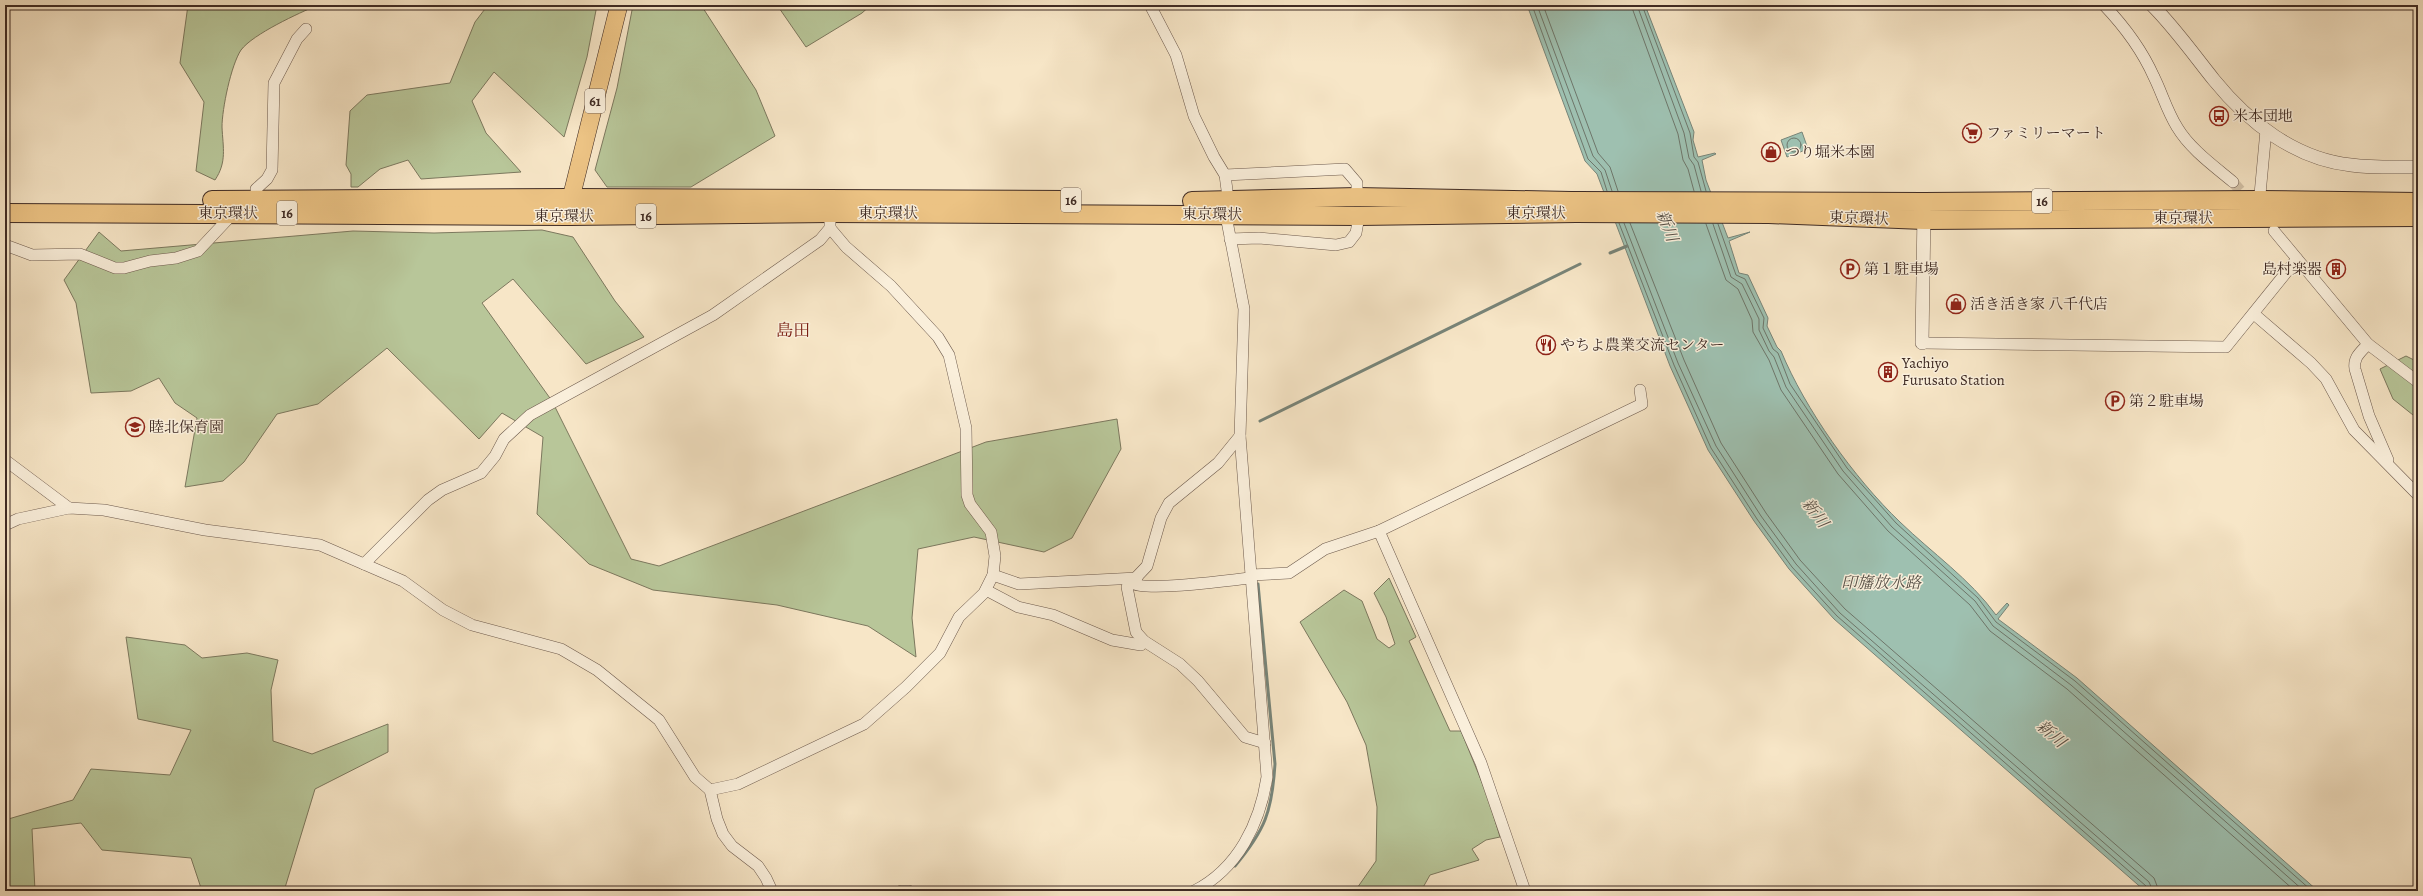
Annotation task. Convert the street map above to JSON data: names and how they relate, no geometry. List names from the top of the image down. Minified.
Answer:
{"streets":{"highway":["16","東京環状"],"main road":["61"]},"crossings":[["61","東京環状"]],"districts":["島田"],"water":["新川","印旛放水路"],"places":{"bus stop":["米本団地"],"supermarket":["ファミリーマート"],"shop":["つり堀米本園","活き活き家 八千代店"],"parking":["第１駐車場","第２駐車場"],"building":["島村楽器","Yachiyo Furusato Station"],"restaurant":["やちよ農業交流センター"],"school or university":["睦北保育園"]}}
